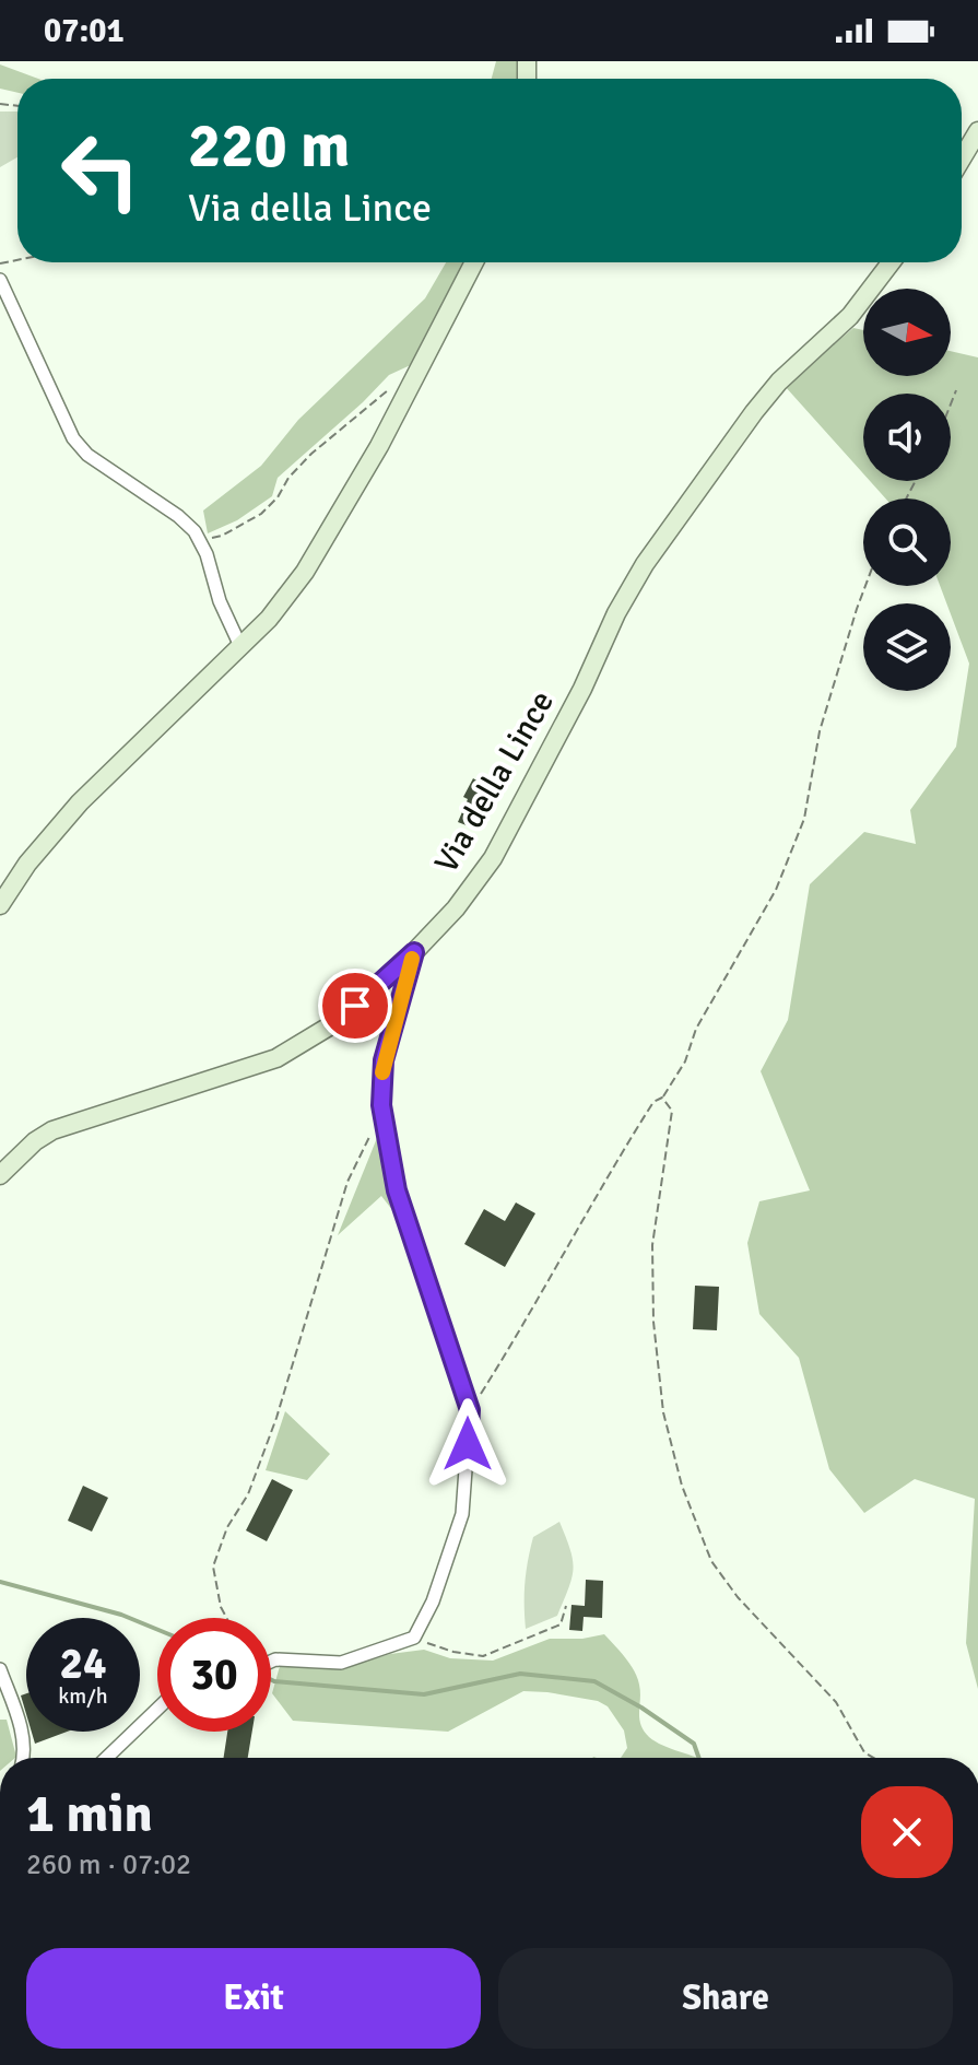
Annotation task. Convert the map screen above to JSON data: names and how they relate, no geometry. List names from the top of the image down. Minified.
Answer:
{"streets":{"street":["Via della Lince"]},"north":"right","page":{"status":"07:01","turn":["220 m","Via della Lince"],"speed":"24 km/h","limit":"30","heading":["1 min","260 m · 07:02"],"buttons":["Exit","Share"]}}
